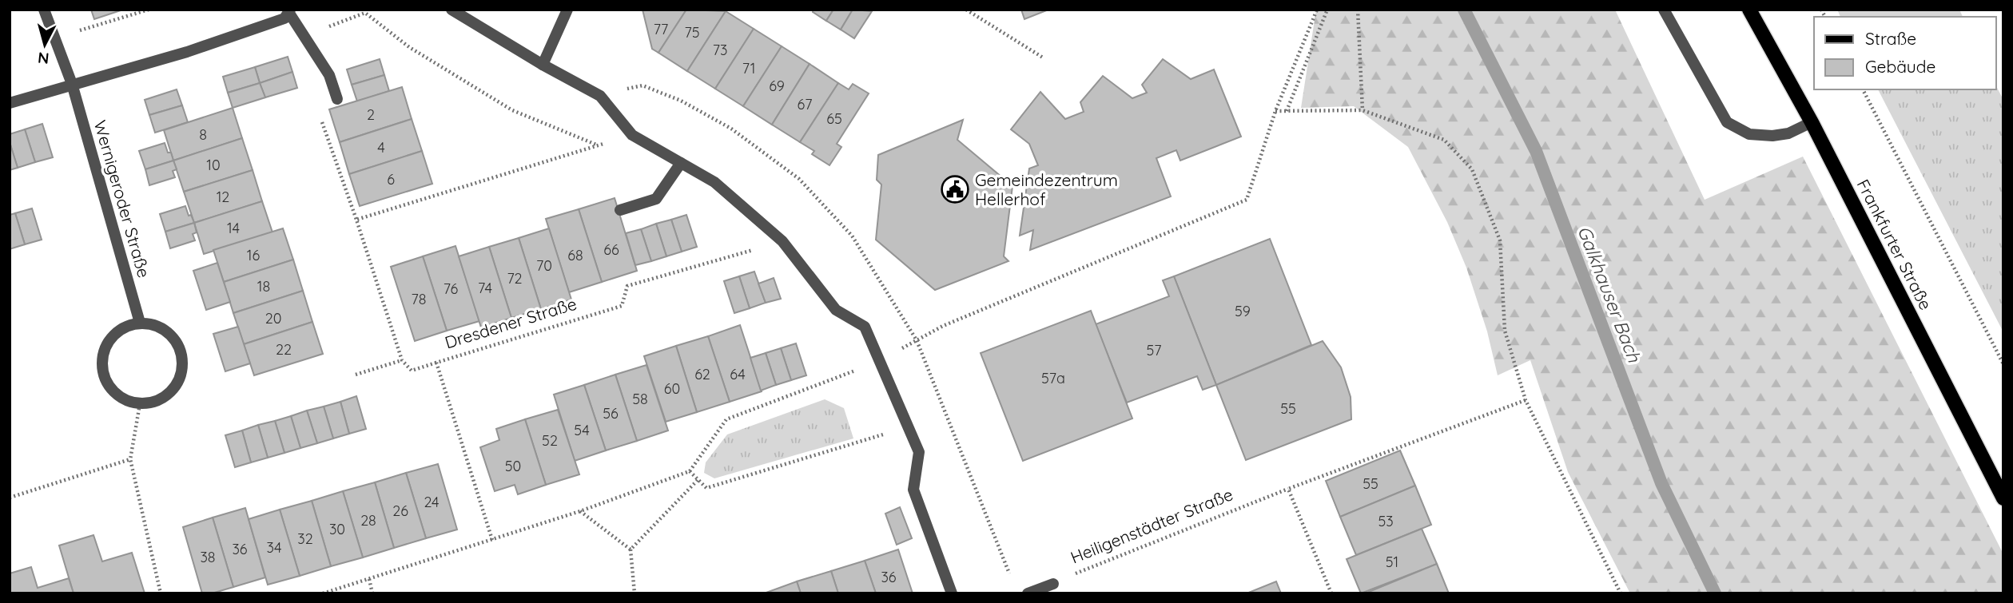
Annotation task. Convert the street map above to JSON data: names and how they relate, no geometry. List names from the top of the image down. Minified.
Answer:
{"streets":{"main road":["Frankfurter Straße"],"street":["Wernigeroder Straße"],"path":["Dresdener Straße","Heiligenstädter Straße"]},"water":["Galkhauser Bach"],"places":{"public building":["Gemeindezentrum Hellerhof"]},"house_numbers":["77","75","73","71","69","67","2","65","8","4","10","6","12","14","66","16","68","70","72","18","74","76","78","59","20","22","57","62","64","57a","60","58","55","56","54","52","50","55","24","26","28","53","30","32","34","36","38","51","36"],"legend":["Straße","Gebäude"],"north":"bottom"}
